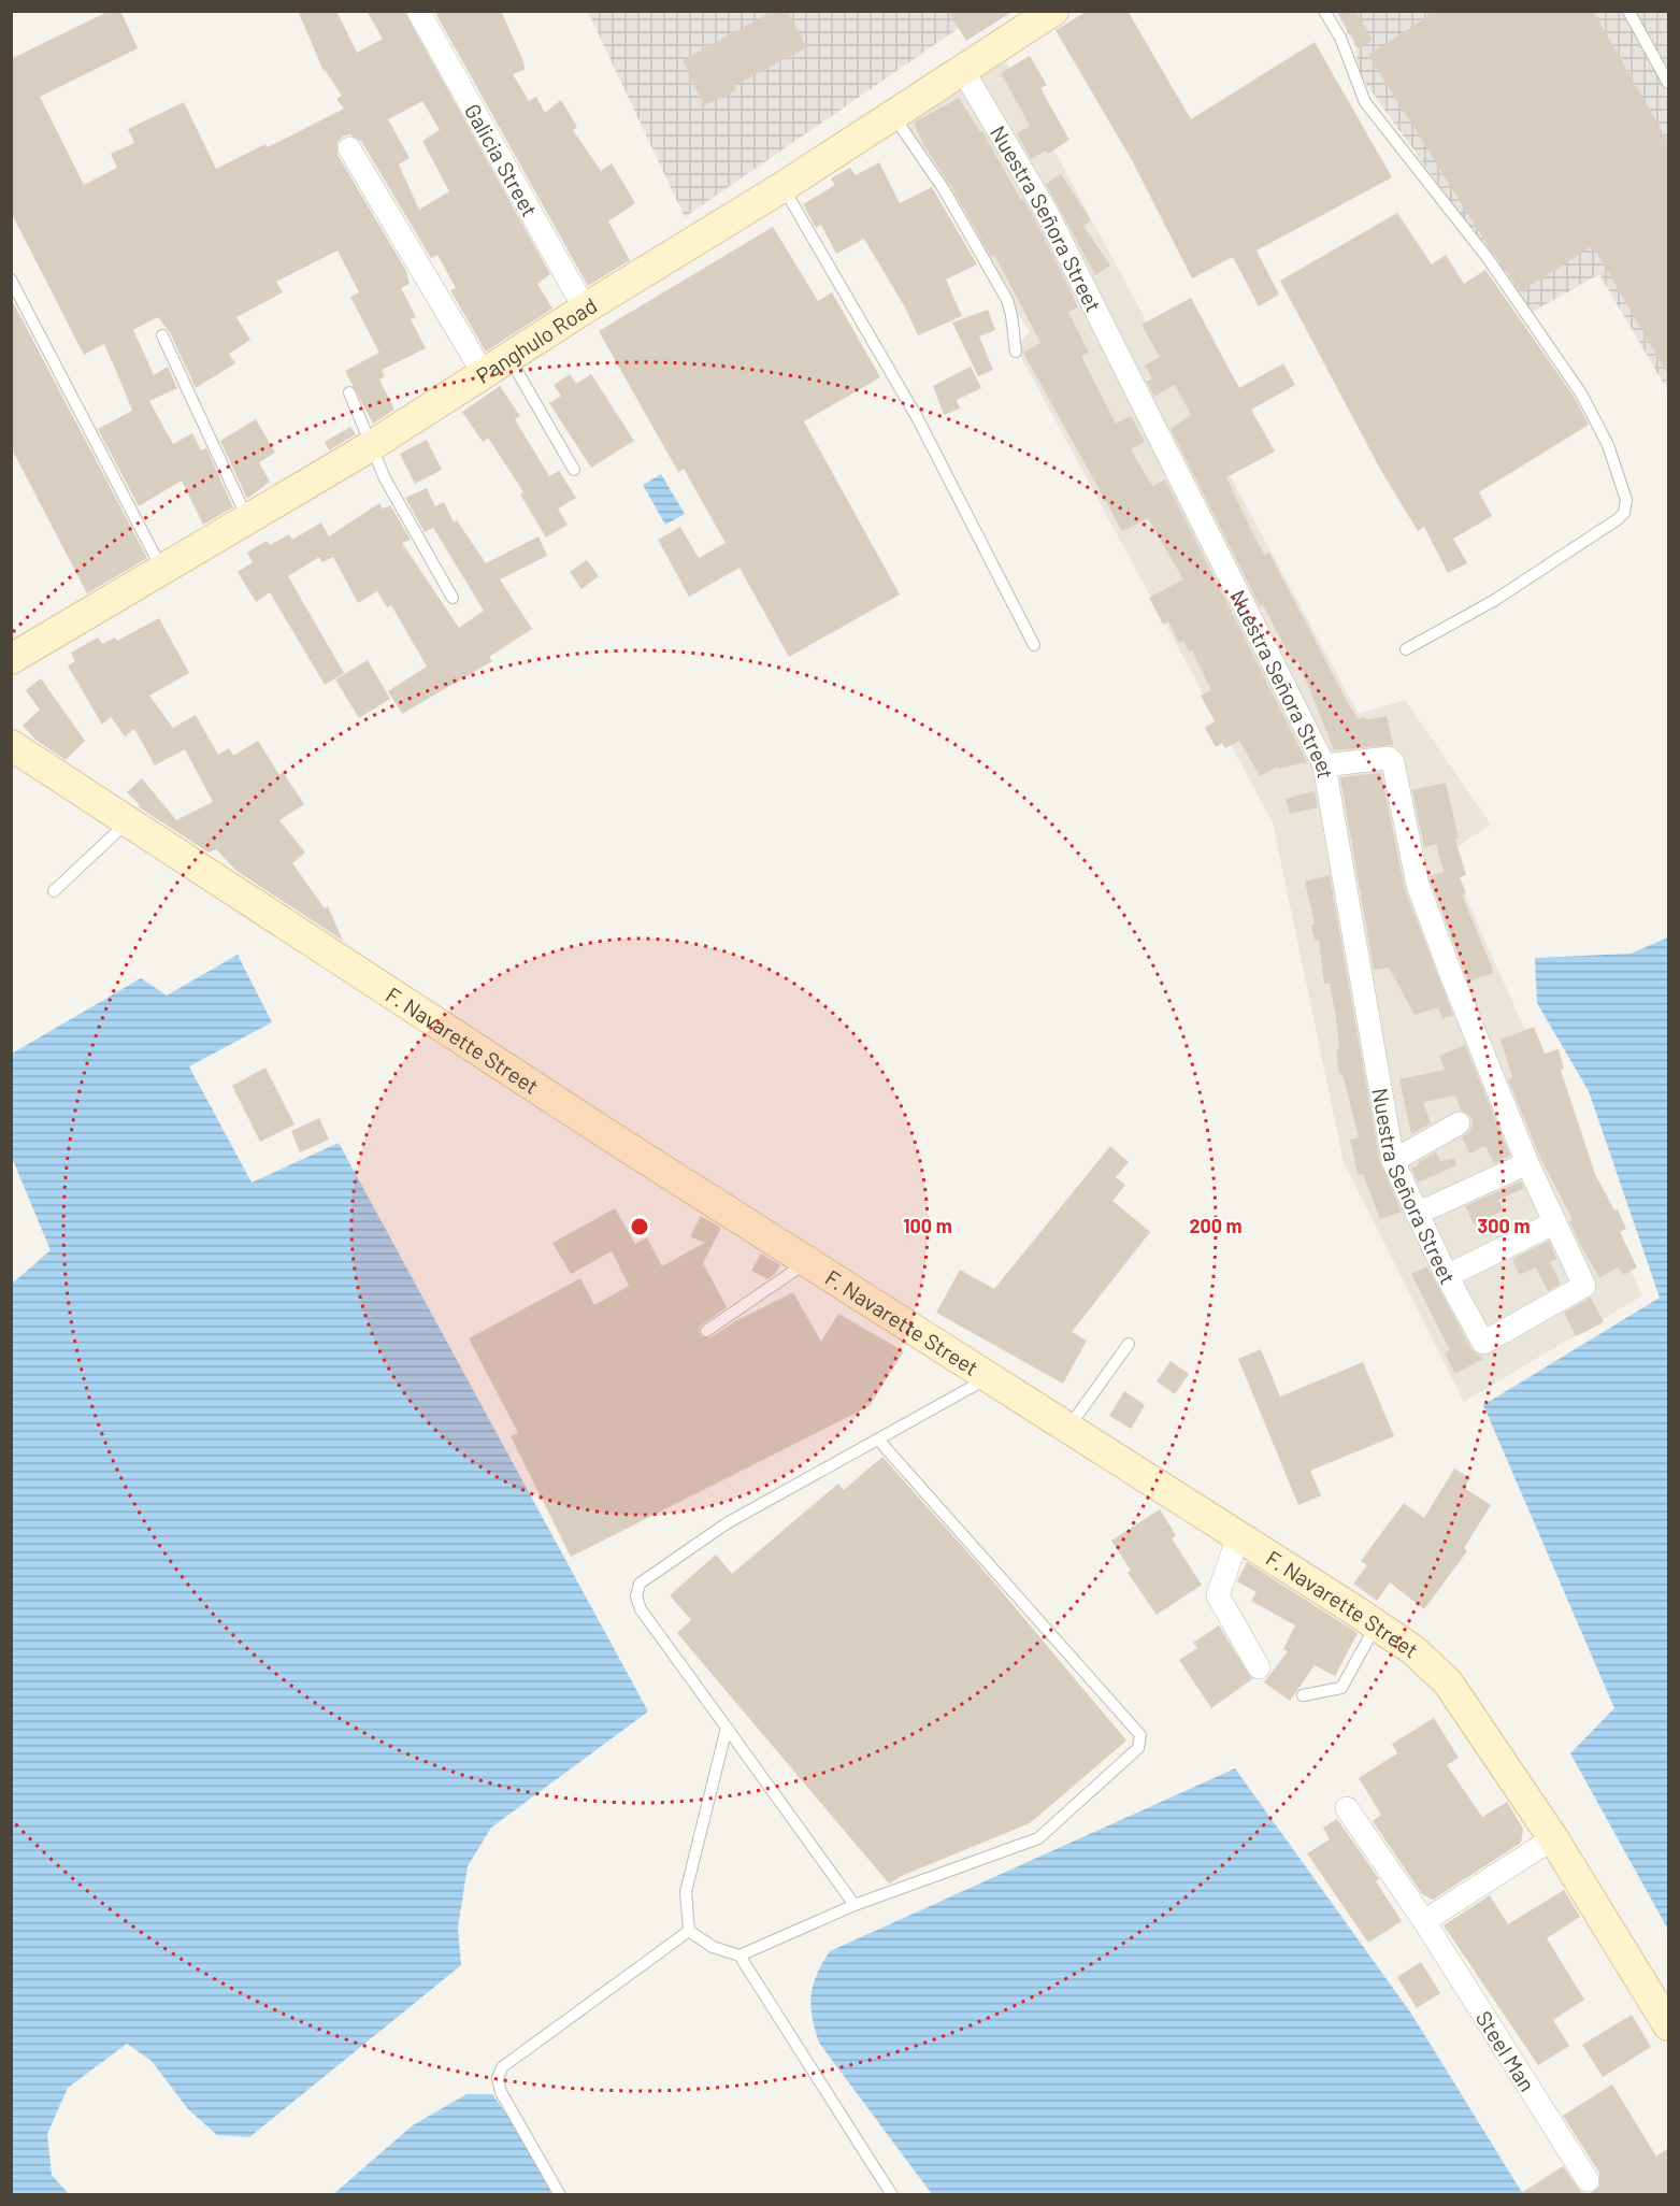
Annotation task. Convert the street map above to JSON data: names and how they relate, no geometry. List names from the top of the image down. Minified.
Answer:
{"streets":{"main road":["Panghulo Road","F. Navarette Street"],"street":["Galicia Street","Nuestra Señora Street","Steel Man"]},"crossings":[["Galicia Street","Panghulo Road"],["Nuestra Señora Street","Panghulo Road"]],"rings":["100 m","200 m","300 m"]}
